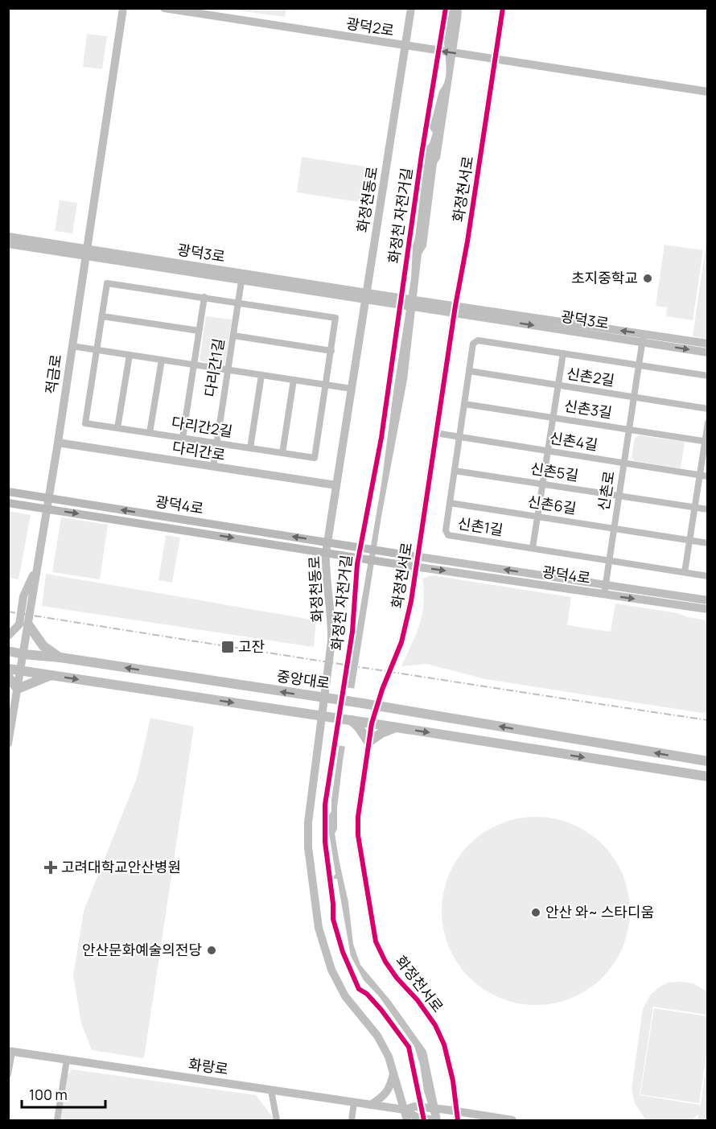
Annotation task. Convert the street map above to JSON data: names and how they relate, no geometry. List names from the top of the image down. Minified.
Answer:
{"streets":{"main road":["광덕4로","중앙대로"],"street":["광덕2로","화정천서로","화정천동로","광덕3로","다리간1길","적금로","신촌2길","신촌3길","다리간2길","신촌4길","다리간로","신촌5길","신촌로","신촌6길","신촌1길","화랑로"],"cycle path":["화정천 자전거길"]},"crossings":[["광덕2로","화정천서로"],["광덕2로","화정천동로"],["화정천서로","광덕3로"],["화정천서로","신촌4길"],["화정천서로","광덕4로"],["화정천서로","중앙대로"],["화정천서로","화랑로"],["화정천동로","광덕3로"],["화정천동로","다리간로"],["화정천동로","광덕4로"],["화정천동로","중앙대로"],["화정천동로","화랑로"],["광덕3로","다리간1길"],["광덕3로","적금로"],["광덕3로","신촌로"],["다리간1길","다리간2길"],["다리간1길","다리간로"],["적금로","다리간로"],["적금로","광덕4로"],["적금로","중앙대로"],["신촌2길","신촌로"],["신촌2길","신촌1길"],["신촌3길","신촌로"],["신촌3길","신촌1길"],["신촌4길","신촌로"],["신촌4길","신촌1길"],["신촌5길","신촌로"],["신촌5길","신촌1길"],["신촌로","광덕4로"],["신촌로","신촌6길"],["신촌로","신촌1길"],["신촌6길","신촌1길"]],"places":{"other":["초지중학교","안산 와~ 스타디움","안산문화예술의전당"],"transit":["고잔"],"health":["고려대학교안산병원"]},"scale_bar":"100 m"}
